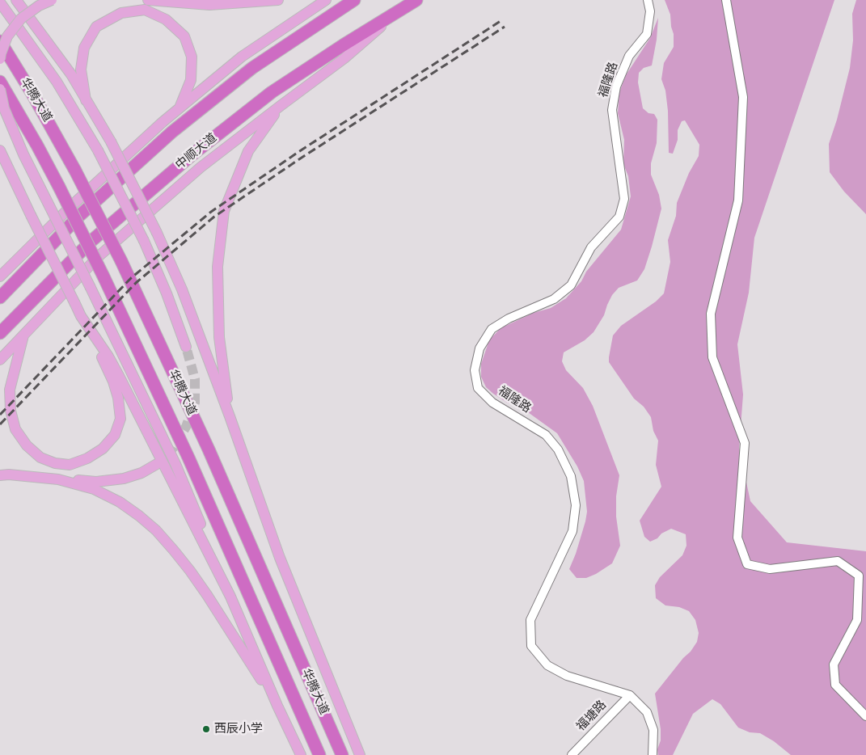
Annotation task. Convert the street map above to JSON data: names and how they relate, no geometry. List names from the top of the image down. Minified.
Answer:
{"streets":{"highway":["华腾大道","中顺大道"],"street":["福隆路","福塘路"]},"crossings":[["福隆路","福塘路"]],"places":["西辰小学"]}
